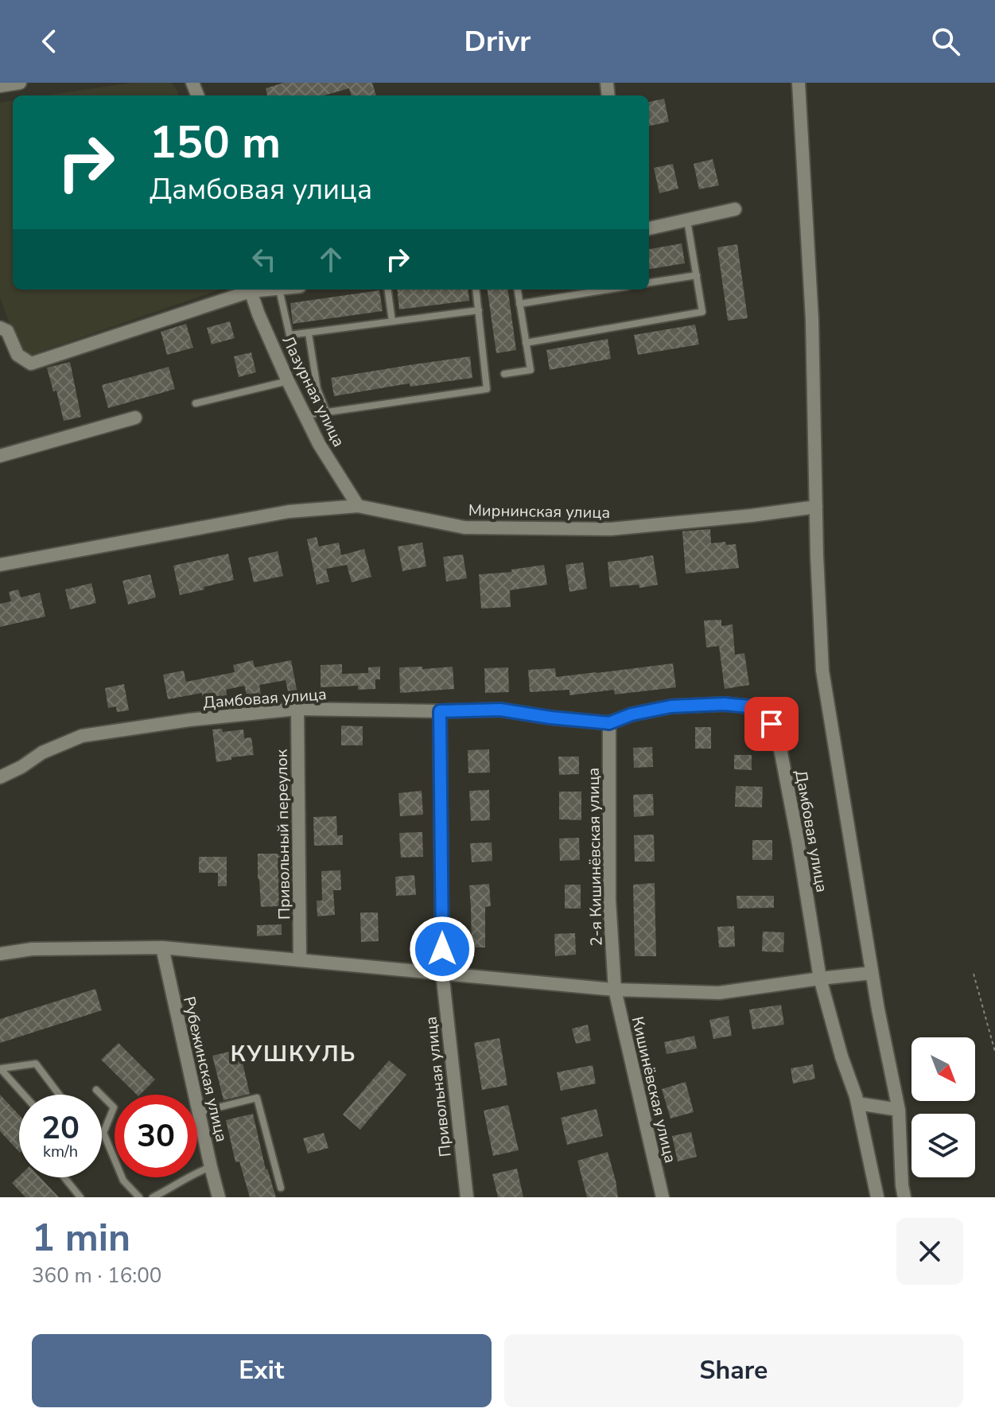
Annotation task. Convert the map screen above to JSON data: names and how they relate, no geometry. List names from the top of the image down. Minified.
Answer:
{"streets":{"street":["Лазурная улица","Мирнинская улица","Дамбовая улица","Привольный переулок","2-я Кишинёвская улица","Рубежинская улица","Привольная улица","Кишинёвская улица"]},"crossings":[["Лазурная улица","Мирнинская улица"],["Дамбовая улица","Привольный переулок"],["Дамбовая улица","2-я Кишинёвская улица"],["Дамбовая улица","Привольная улица"],["2-я Кишинёвская улица","Кишинёвская улица"]],"districts":["КУШКУЛЬ"],"north":"bottom right","page":{"header":"Drivr","turn":["150 m","Дамбовая улица"],"speed":"20 km/h","limit":"30","heading":["1 min","360 m · 16:00"],"buttons":["Exit","Share"]}}
